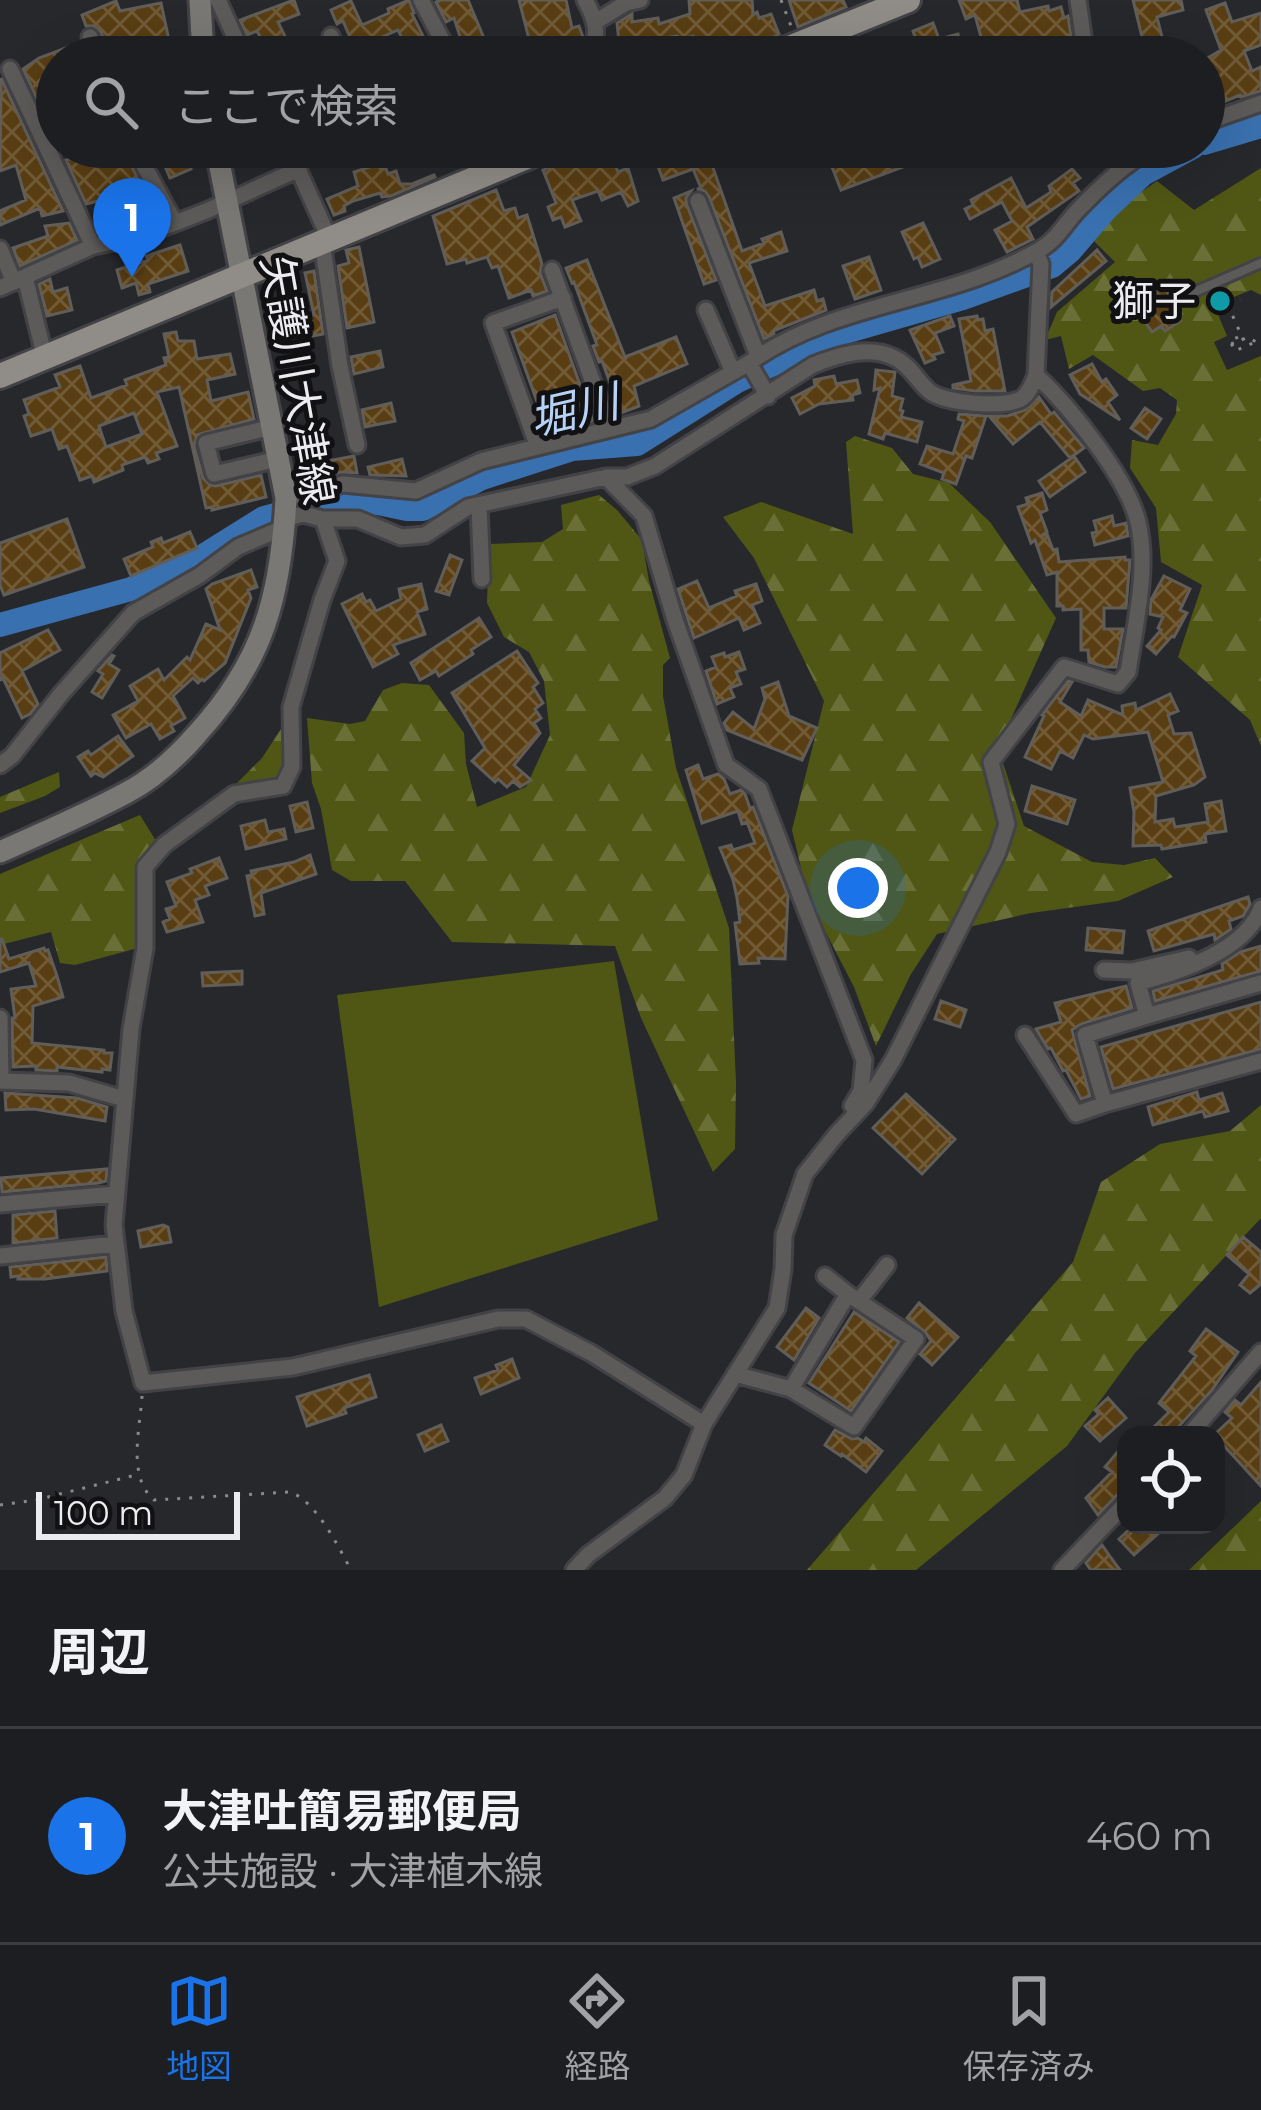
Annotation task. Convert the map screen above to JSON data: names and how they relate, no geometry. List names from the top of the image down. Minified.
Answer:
{"streets":{"main road":["矢護川大津線"]},"water":["堀川"],"places":["獅子"],"scale_bar":"100 m","page":{"search":"ここで検索","pins":"1","scale":"100 m","heading":"周辺","list":[{"mark":"1","name":"大津吐簡易郵便局","note":"公共施設 · 大津植木線","value":"460 m"}],"nav":["地図","経路","保存済み"]}}
